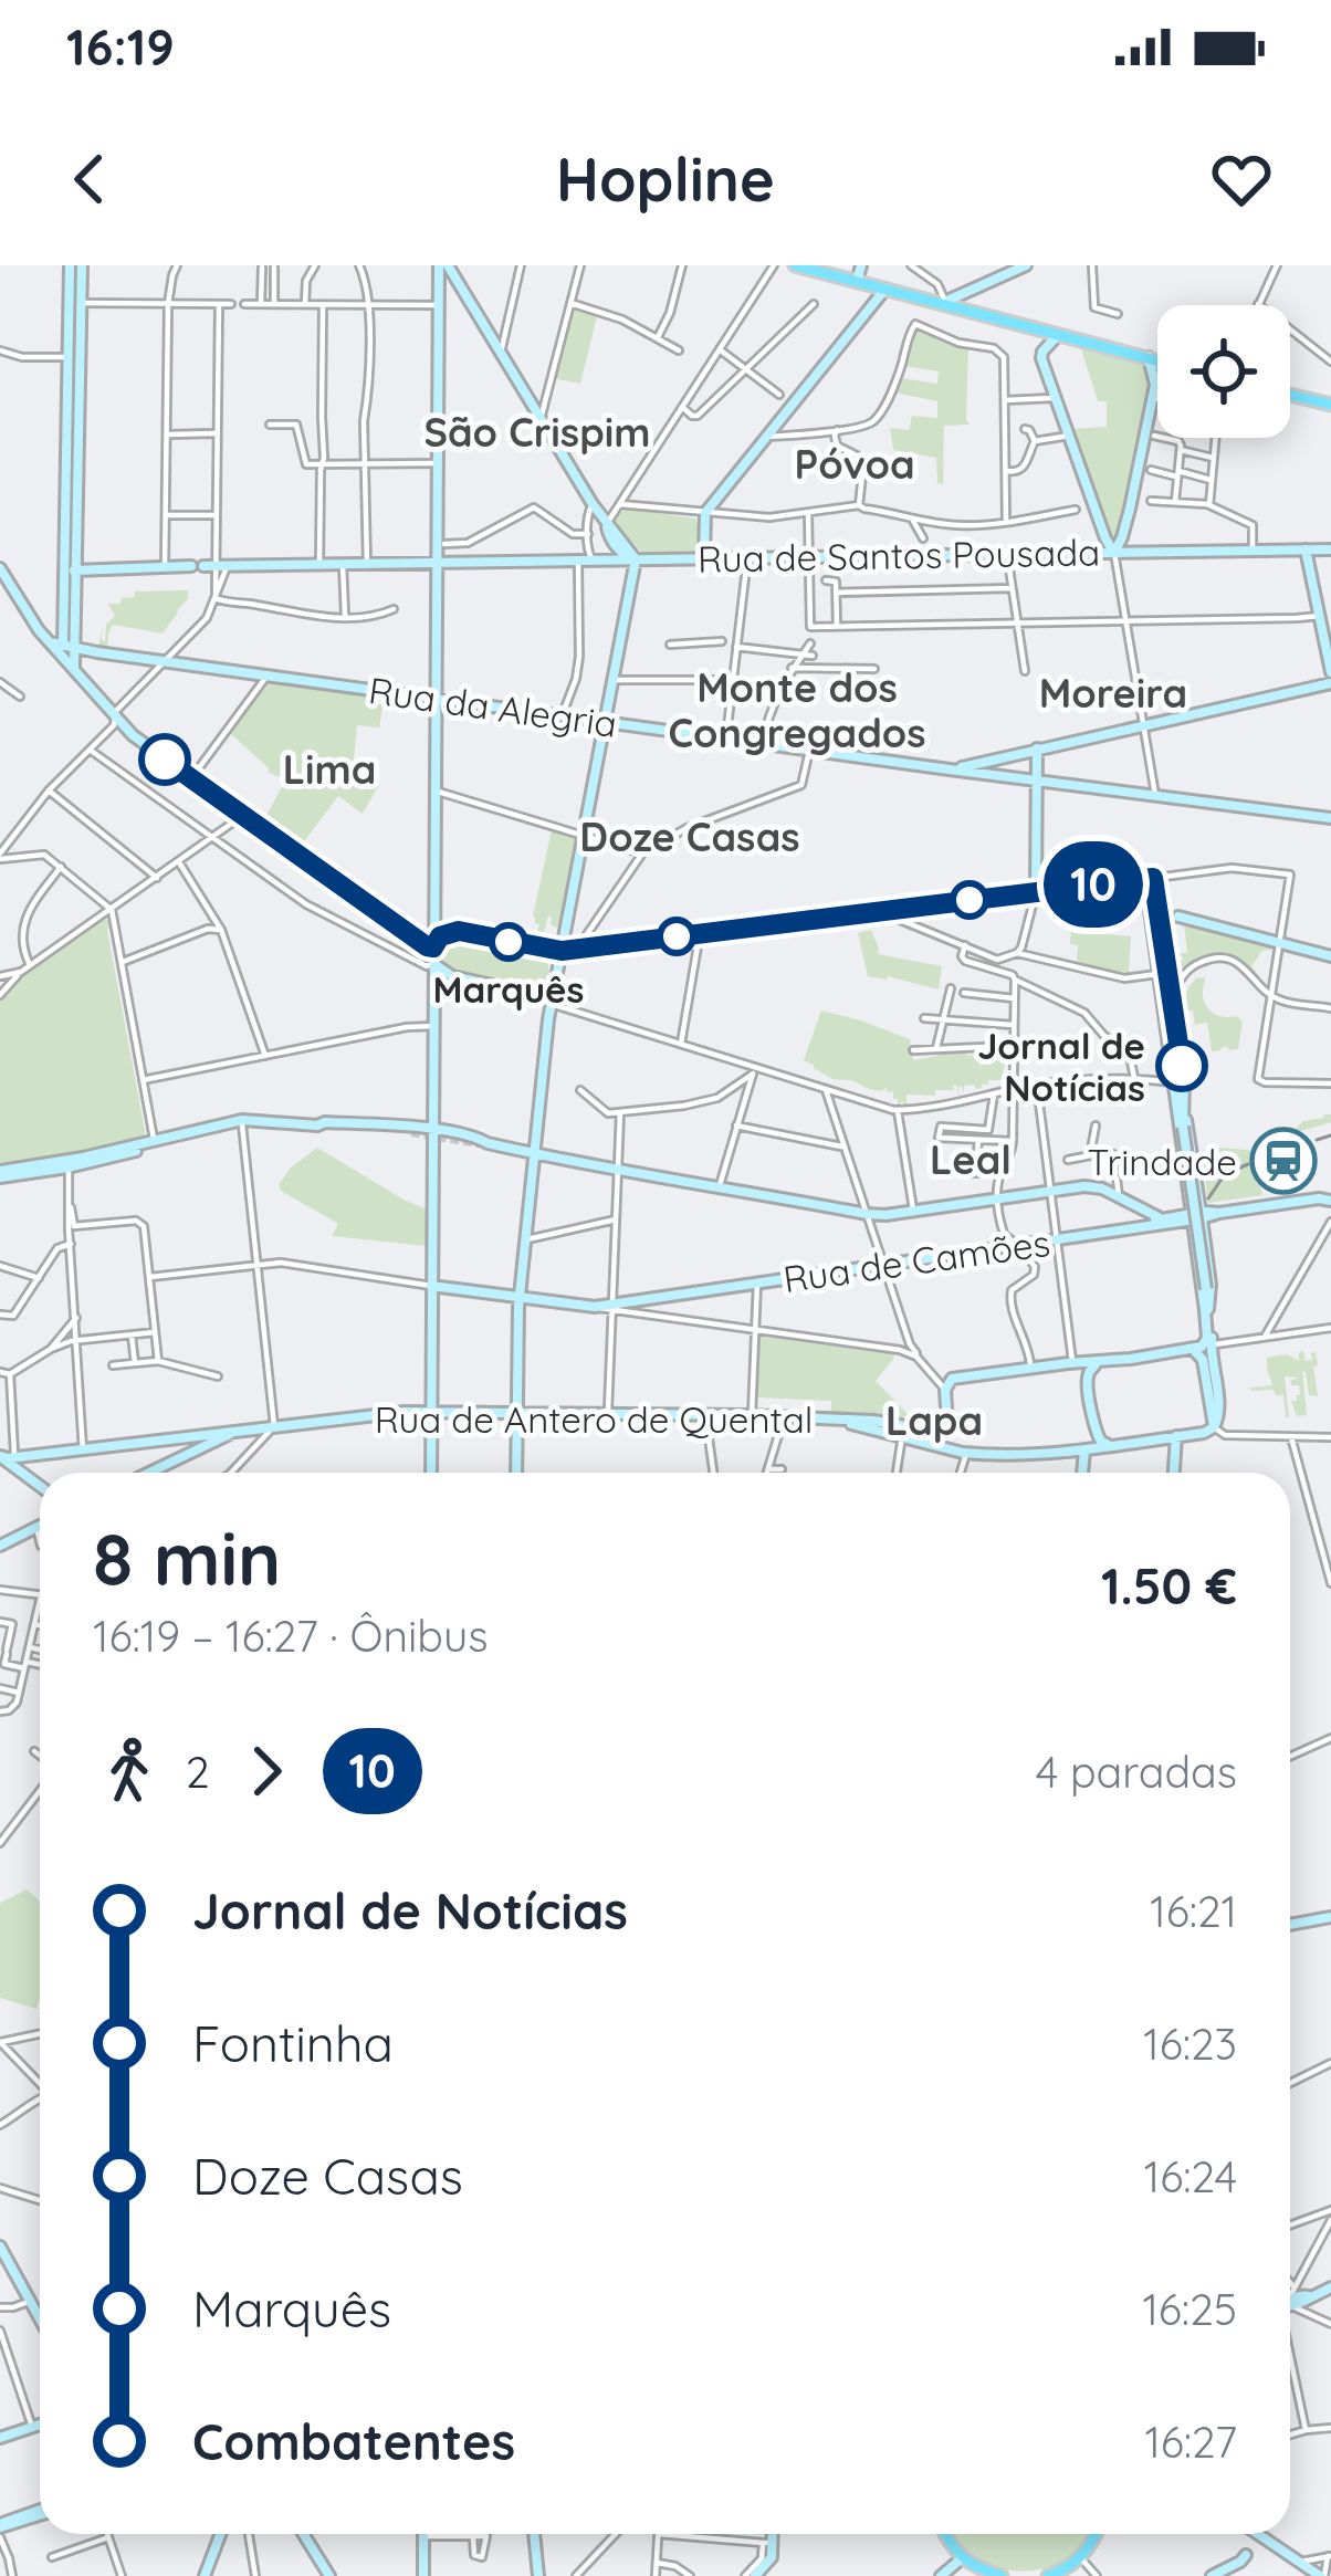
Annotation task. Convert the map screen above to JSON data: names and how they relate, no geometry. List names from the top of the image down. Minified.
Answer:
{"streets":{"main road":["Rua de Santos Pousada","Rua da Alegria","Rua de Camões","Rua de Antero de Quental"]},"districts":["São Crispim","Póvoa","Monte dos Congregados","Moreira","Lima","Doze Casas","Leal","Lapa"],"places":{"other":["Marquês","Jornal de Notícias"],"station":["Trindade"]},"lines":["bus line 10"],"page":{"status":"16:19","header":"Hopline","on_map":"10","heading":["8 min","16:19 – 16:27 · Ônibus","1.50 €"],"legs":["2","10","4 paradas"],"list":[{"name":"Jornal de Notícias","value":"16:21"},{"name":"Fontinha","value":"16:23"},{"name":"Doze Casas","value":"16:24"},{"name":"Marquês","value":"16:25"},{"name":"Combatentes","value":"16:27"}]}}
